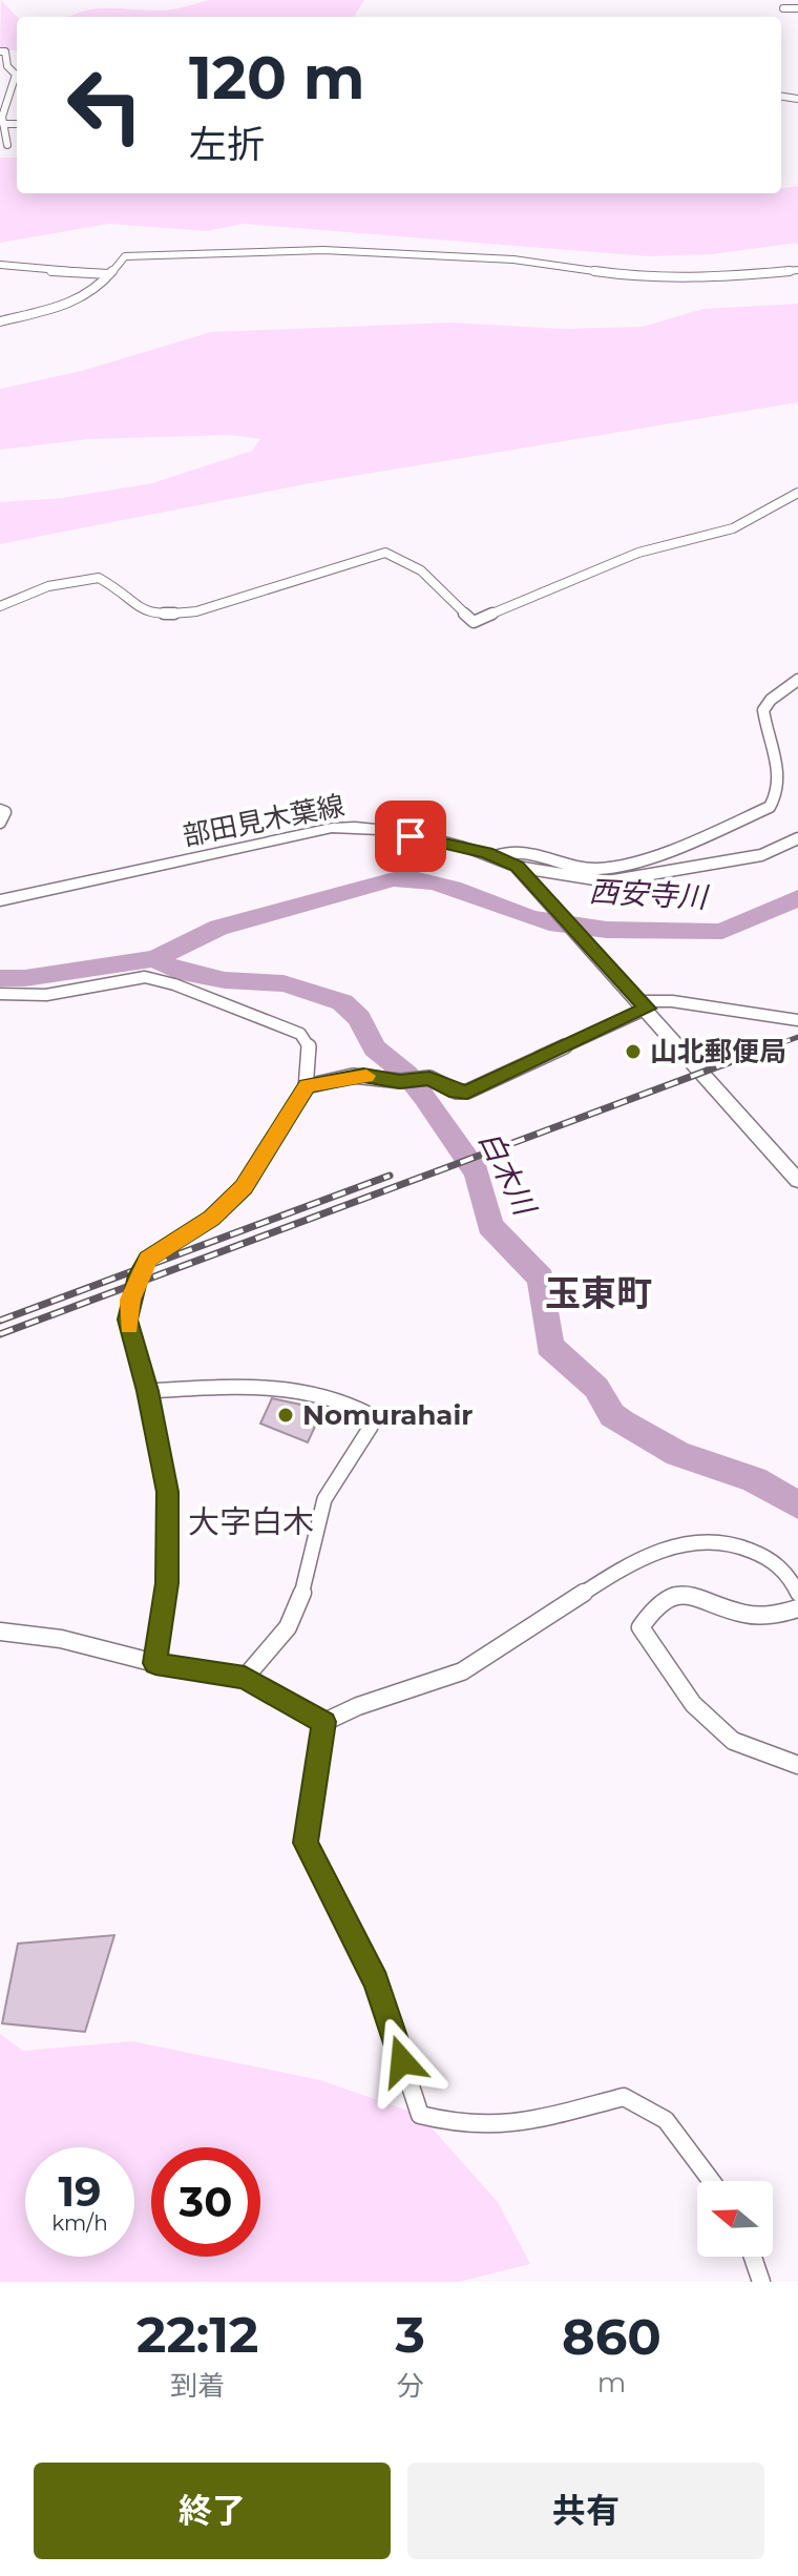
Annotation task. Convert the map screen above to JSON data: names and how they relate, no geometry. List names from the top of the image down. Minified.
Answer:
{"streets":{"main road":["部田見木葉線"]},"districts":["玉東町","大字白木"],"water":["西安寺川","白木川"],"places":["山北郵便局","Nomurahair"],"north":"left","page":{"turn":["120 m","左折"],"speed":"19 km/h","limit":"30","eta":["22:12","到着","3","分","860","m"],"buttons":["終了","共有"]}}
